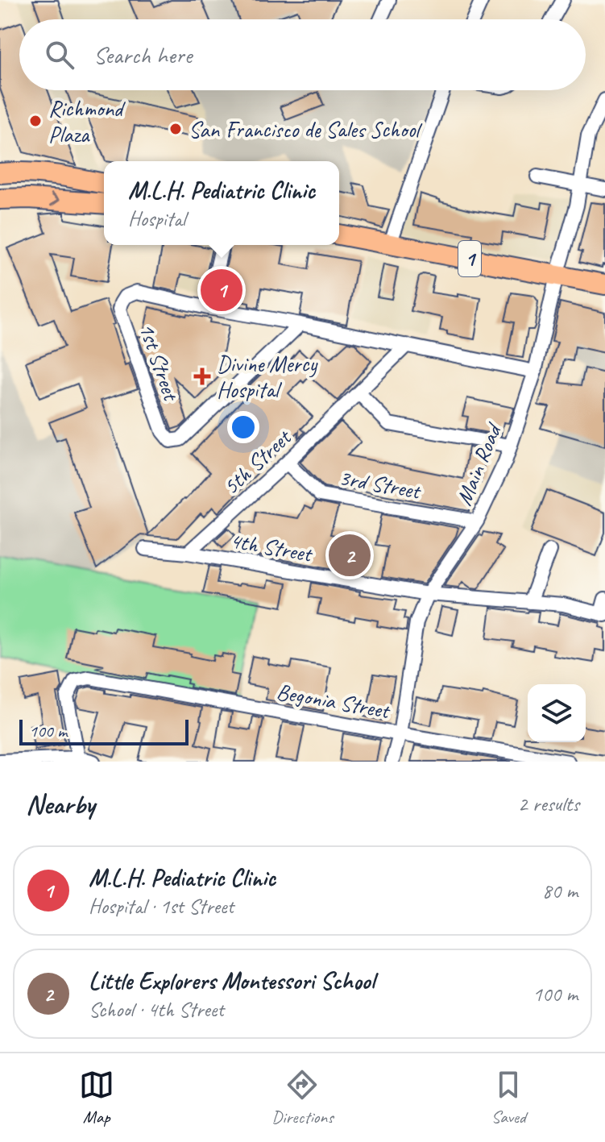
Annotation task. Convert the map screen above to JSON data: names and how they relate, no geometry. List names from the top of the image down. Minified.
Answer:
{"streets":{"highway":["1"],"street":["1st Street","5th Street","Main Road","3rd Street","4th Street","Begonia Street"]},"crossings":[["1","Main Road"],["1st Street","5th Street"],["1st Street","Main Road"],["5th Street","3rd Street"],["5th Street","4th Street"],["Main Road","3rd Street"],["Main Road","4th Street"],["Main Road","Begonia Street"]],"places":{"other":["Richmond Plaza","San Francisco de Sales School"],"health":["Divine Mercy Hospital"]},"scale_bar":"100 m","page":{"search":"Search here","popup":["M.L.H. Pediatric Clinic","Hospital"],"pins":["1","2"],"scale":"100 m","heading":["Nearby","2 results"],"list":[{"mark":"1","name":"M.L.H. Pediatric Clinic","note":"Hospital · 1st Street","value":"80 m"},{"mark":"2","name":"Little Explorers Montessori School","note":"School · 4th Street","value":"100 m"}],"nav":["Map","Directions","Saved"]}}
